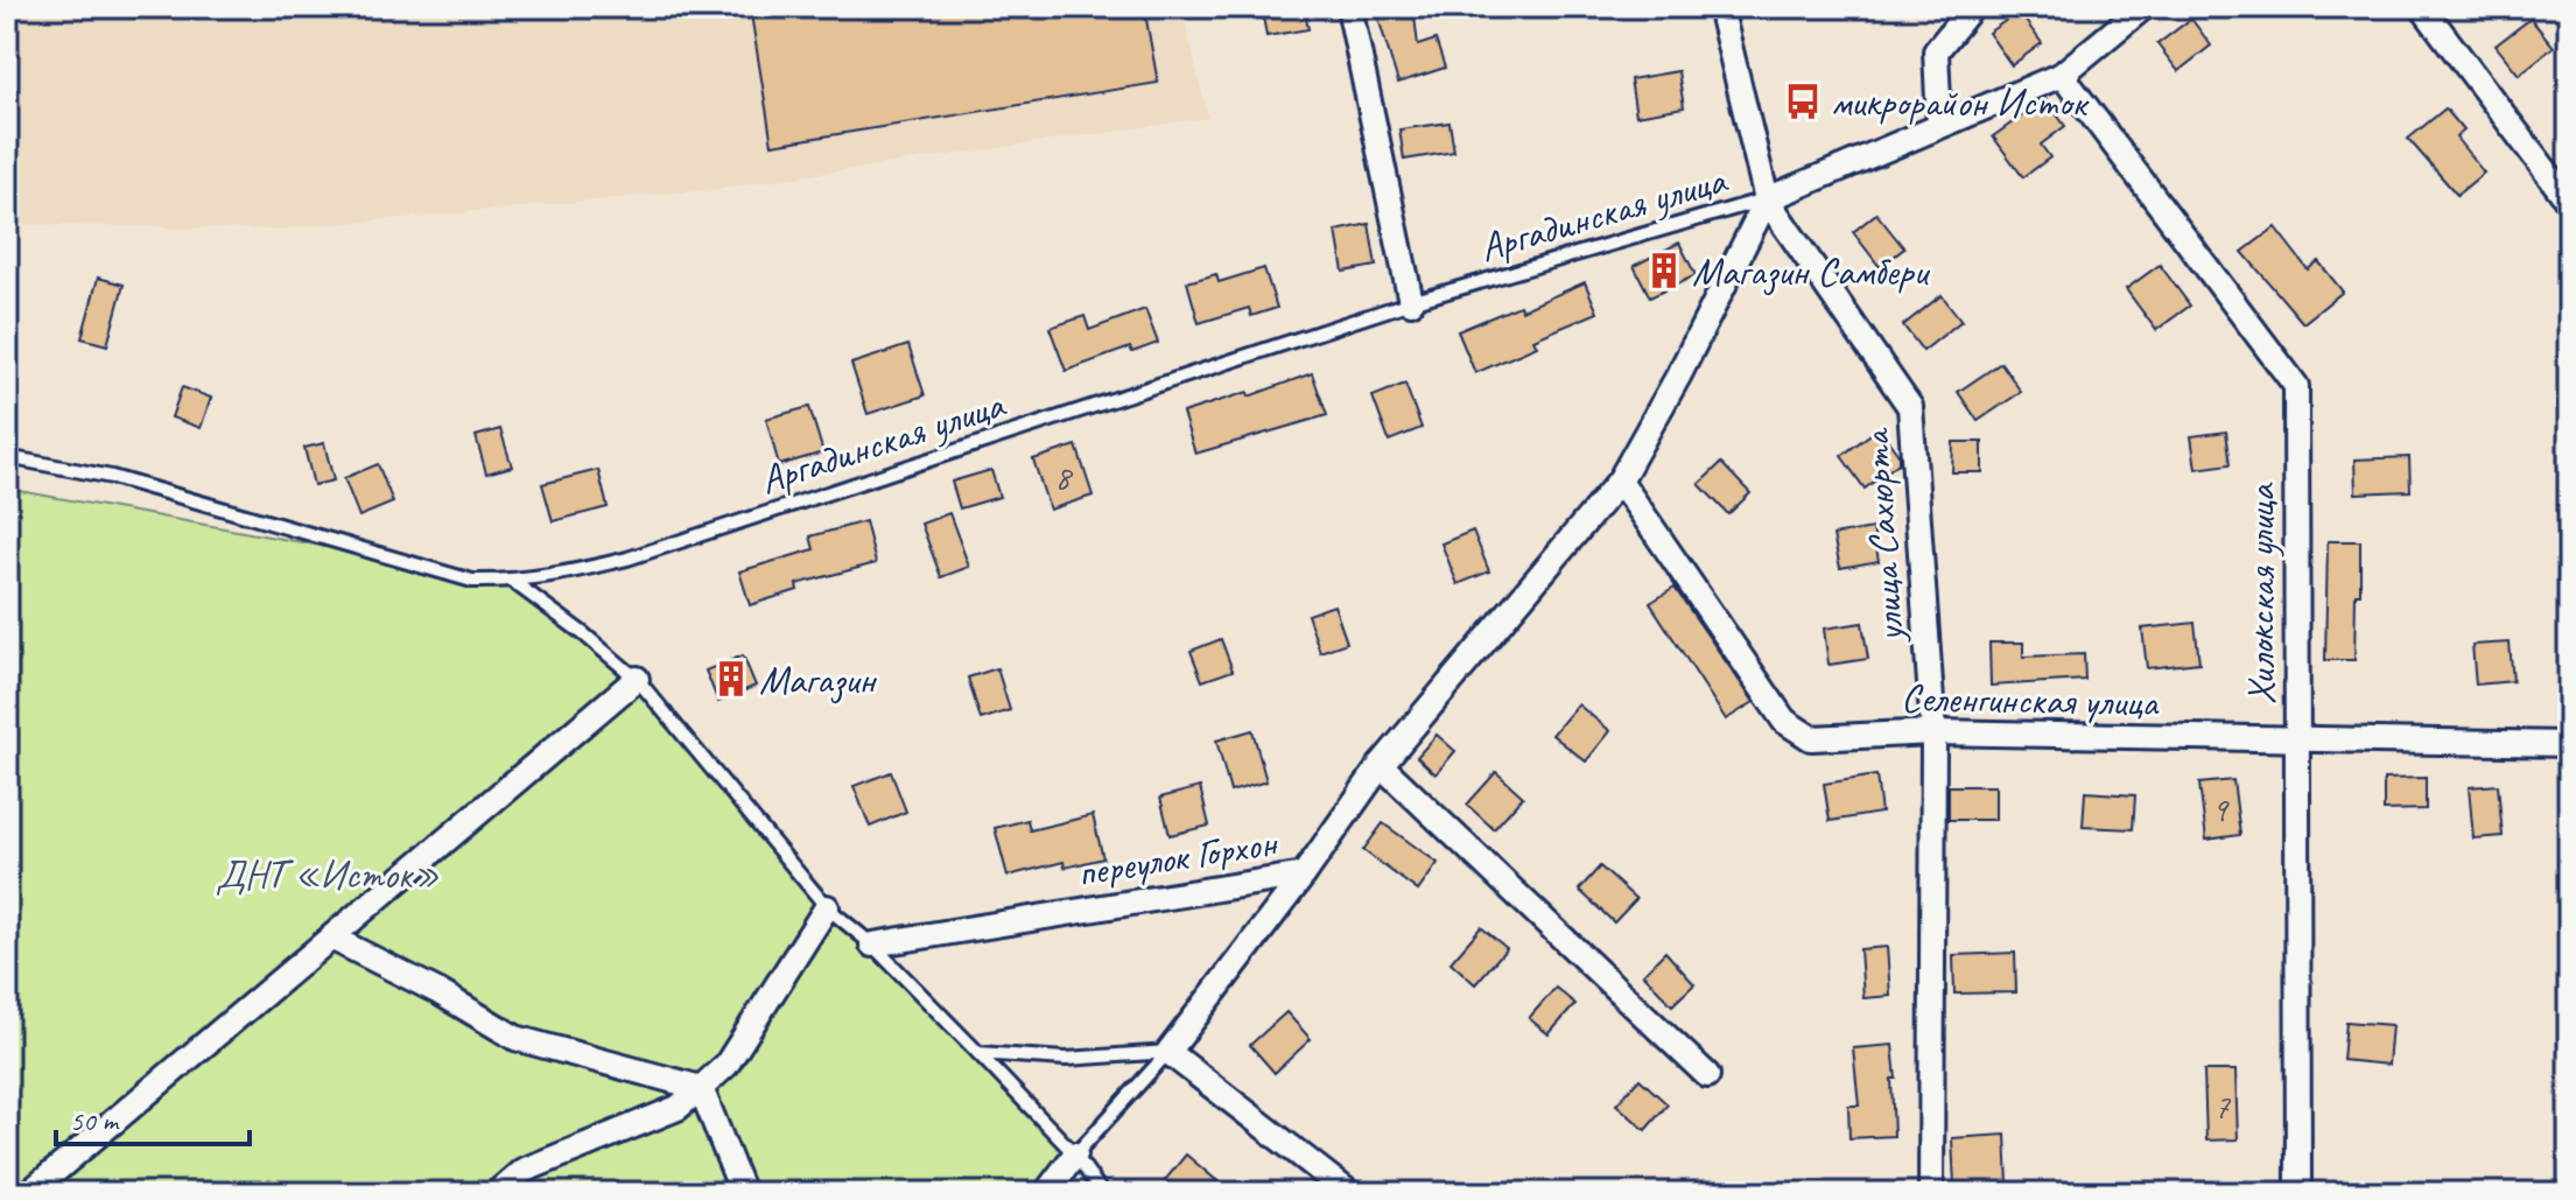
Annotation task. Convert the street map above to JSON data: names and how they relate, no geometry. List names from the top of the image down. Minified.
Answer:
{"streets":{"street":["улица Сахюрта","Хилокская улица","Селенгинская улица","переулок Горхон"],"lane":["Аргадинская улица"]},"crossings":[["Аргадинская улица","улица Сахюрта"],["Аргадинская улица","переулок Горхон"],["улица Сахюрта","Селенгинская улица"],["улица Сахюрта","переулок Горхон"],["Хилокская улица","Селенгинская улица"],["Селенгинская улица","переулок Горхон"]],"parks":["ДНТ «Исток»"],"places":{"bus stop":["микрорайон Исток"],"building":["Магазин Самбери","Магазин"]},"house_numbers":["8","9","7"],"scale_bar":"50 m"}
